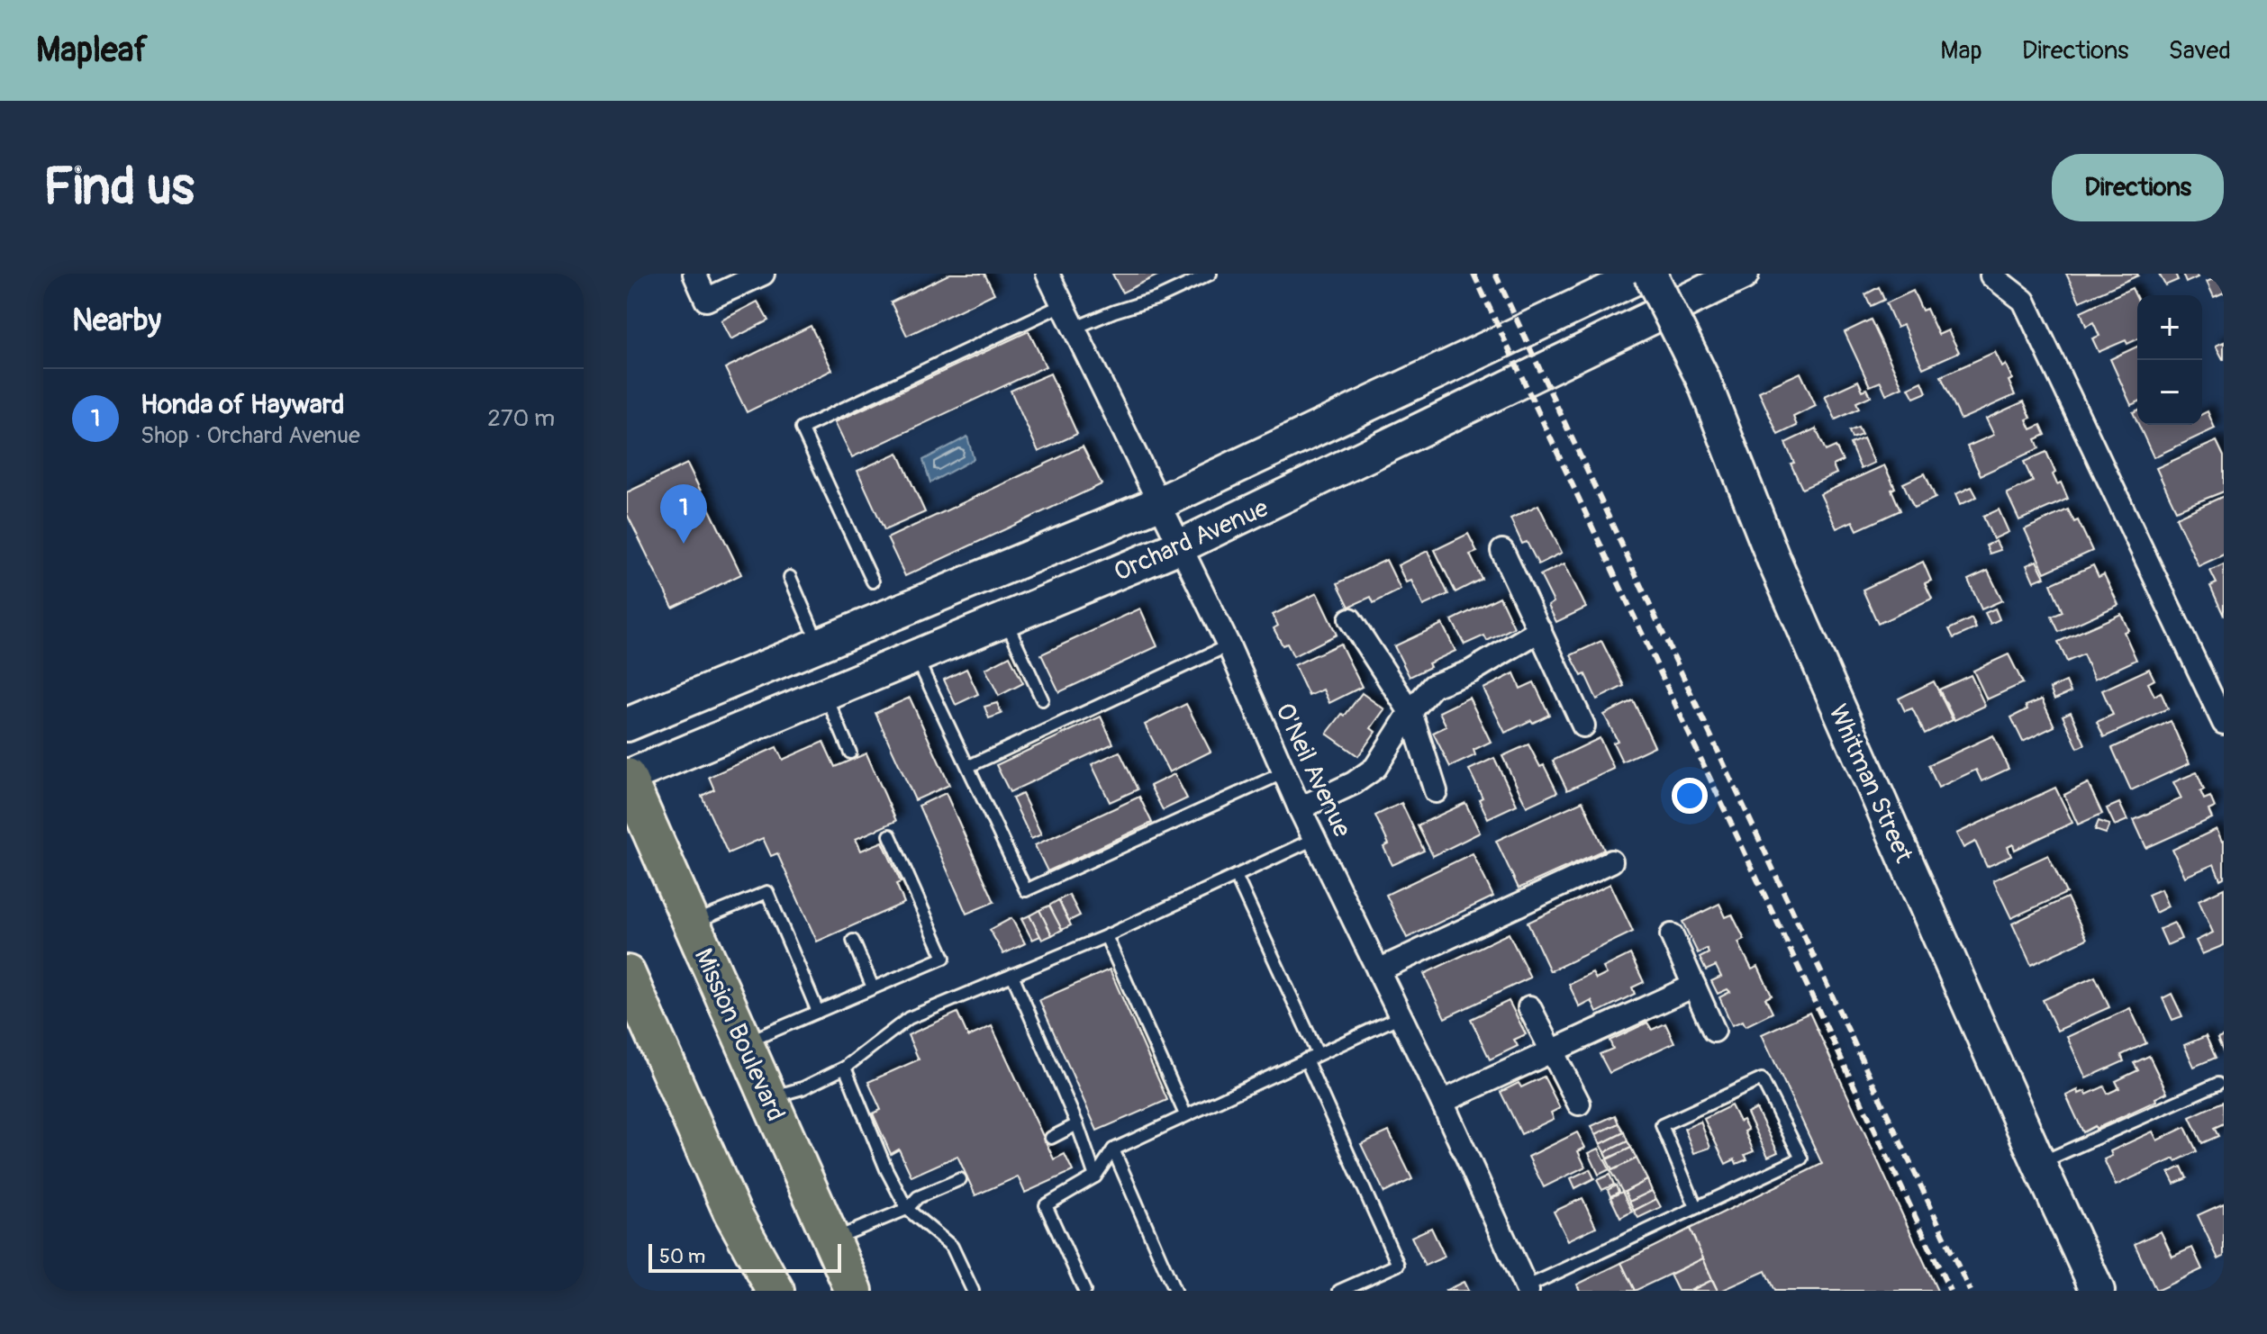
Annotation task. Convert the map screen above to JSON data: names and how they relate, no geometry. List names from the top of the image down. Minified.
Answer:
{"streets":{"main road":["Mission Boulevard"],"street":["Orchard Avenue","O'Neil Avenue","Whitman Street"]},"crossings":[["Orchard Avenue","O'Neil Avenue"],["Orchard Avenue","Whitman Street"],["Orchard Avenue","Mission Boulevard"]],"scale_bar":"50 m","page":{"header":"Mapleaf","nav":["Map","Directions","Saved"],"buttons":"Directions","title":"Find us","heading":"Nearby","map_buttons":["+","−"],"list":[{"mark":"1","name":"Honda of Hayward","note":"Shop · Orchard Avenue","value":"270 m"}],"pins":"1","scale":"50 m"}}
